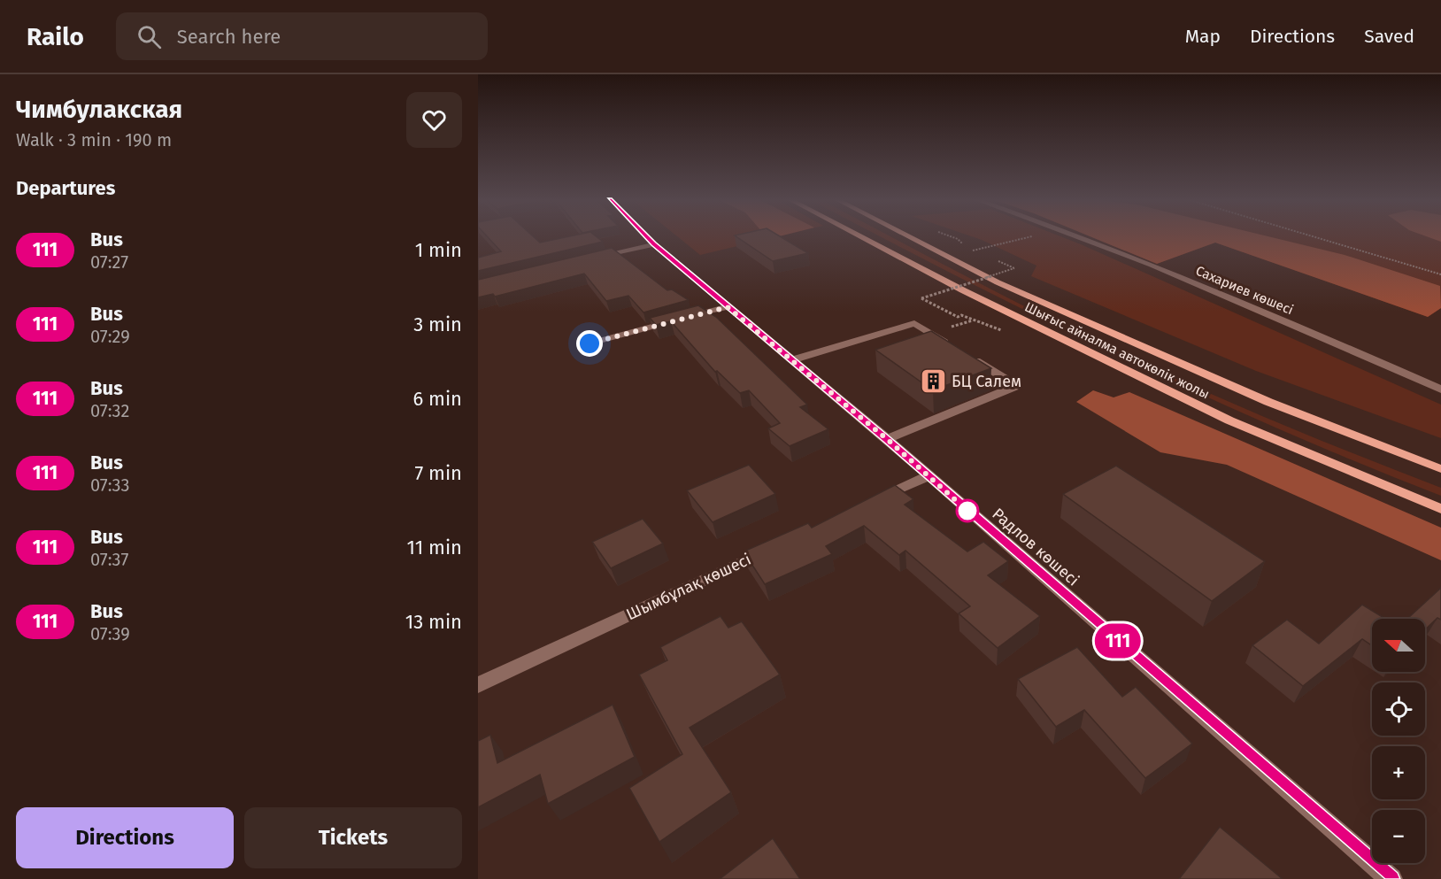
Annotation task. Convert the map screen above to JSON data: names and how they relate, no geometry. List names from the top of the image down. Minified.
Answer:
{"streets":{"main road":["Шығыс айналма автокөлік жолы"],"street":["Сахариев көшесі","Радлов көшесі","Шымбұлақ көшесі"]},"places":{"building":["БЦ Салем"]},"lines":["bus line 111"],"north":"left","page":{"header":"Railo","search":"Search here","nav":["Map","Directions","Saved"],"heading":[["Чимбулакская","Walk · 3 min · 190 m"],"Departures"],"on_map":"111","list":[{"mark":"111","name":"Bus","note":"07:27","value":"1 min"},{"mark":"111","name":"Bus","note":"07:29","value":"3 min"},{"mark":"111","name":"Bus","note":"07:32","value":"6 min"},{"mark":"111","name":"Bus","note":"07:33","value":"7 min"},{"mark":"111","name":"Bus","note":"07:37","value":"11 min"},{"mark":"111","name":"Bus","note":"07:39","value":"13 min"}],"map_buttons":["+","−"],"buttons":["Directions","Tickets"]}}
